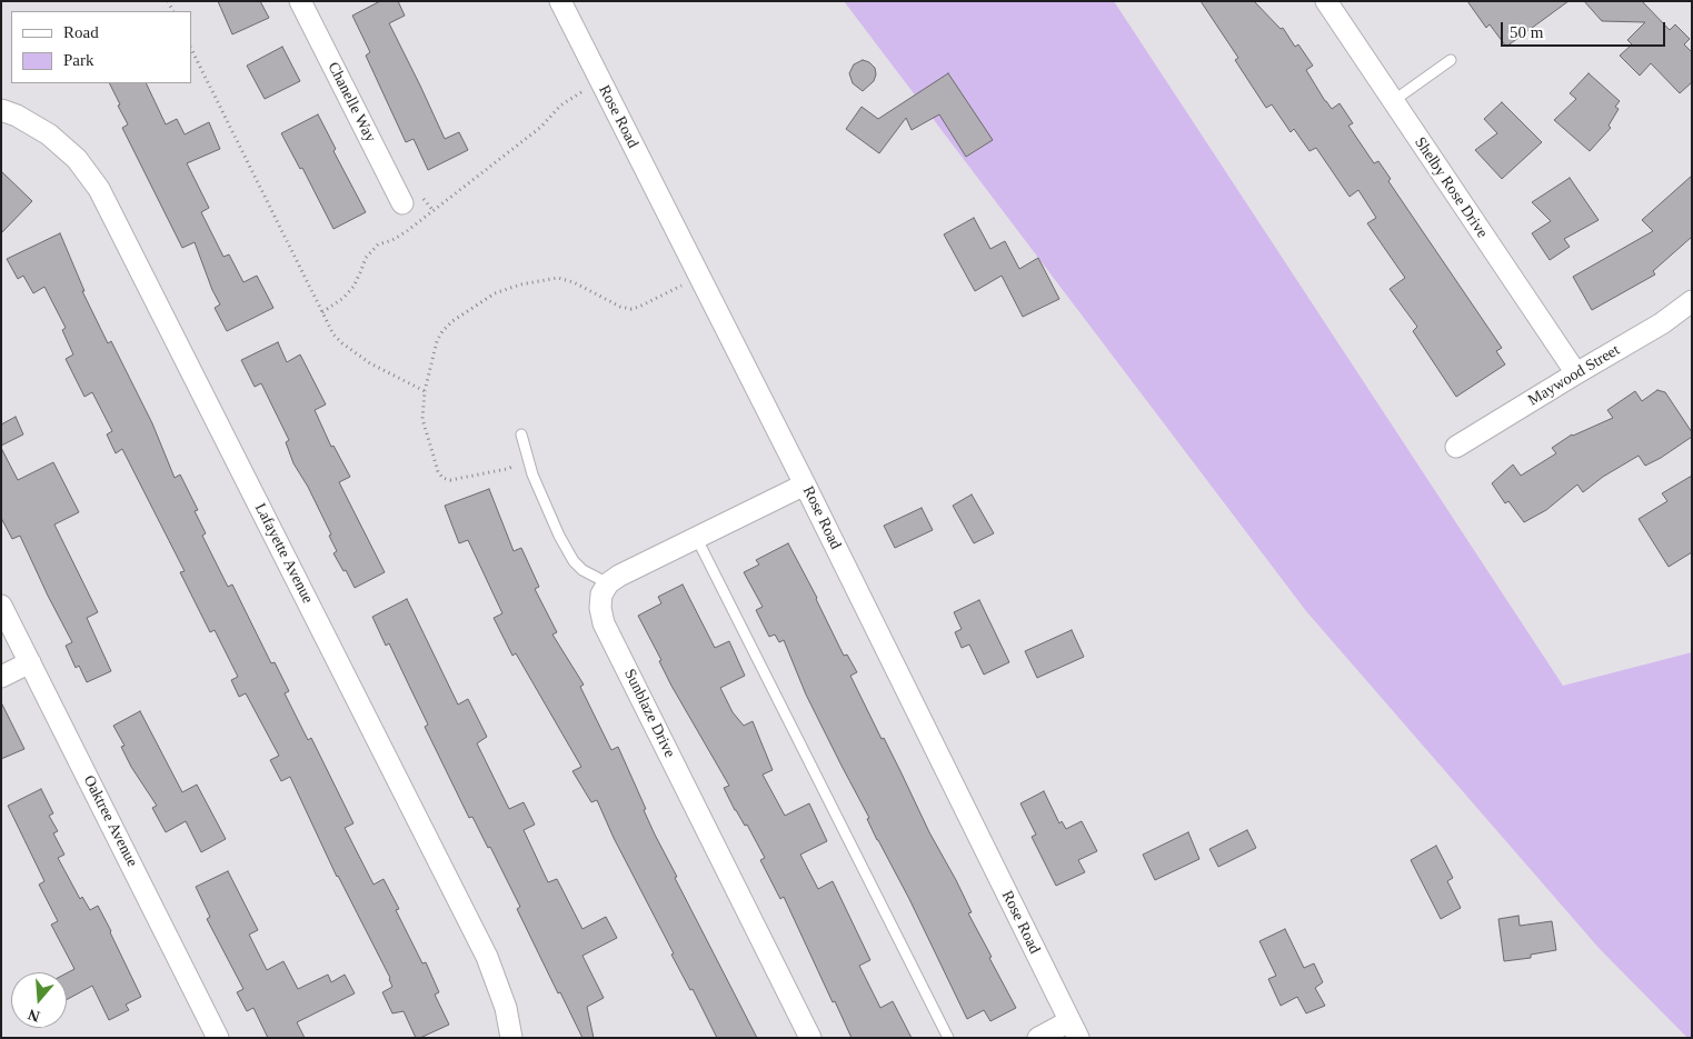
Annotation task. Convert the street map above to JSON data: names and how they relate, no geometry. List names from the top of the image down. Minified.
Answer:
{"streets":{"street":["Chanelle Way","Rose Road","Shelby Rose Drive","Maywood Street","Lafayette Avenue","Sunblaze Drive","Oaktree Avenue"]},"crossings":[["Shelby Rose Drive","Maywood Street"]],"legend":["Road","Park"],"scale_bar":"50 m","north":"bottom"}
